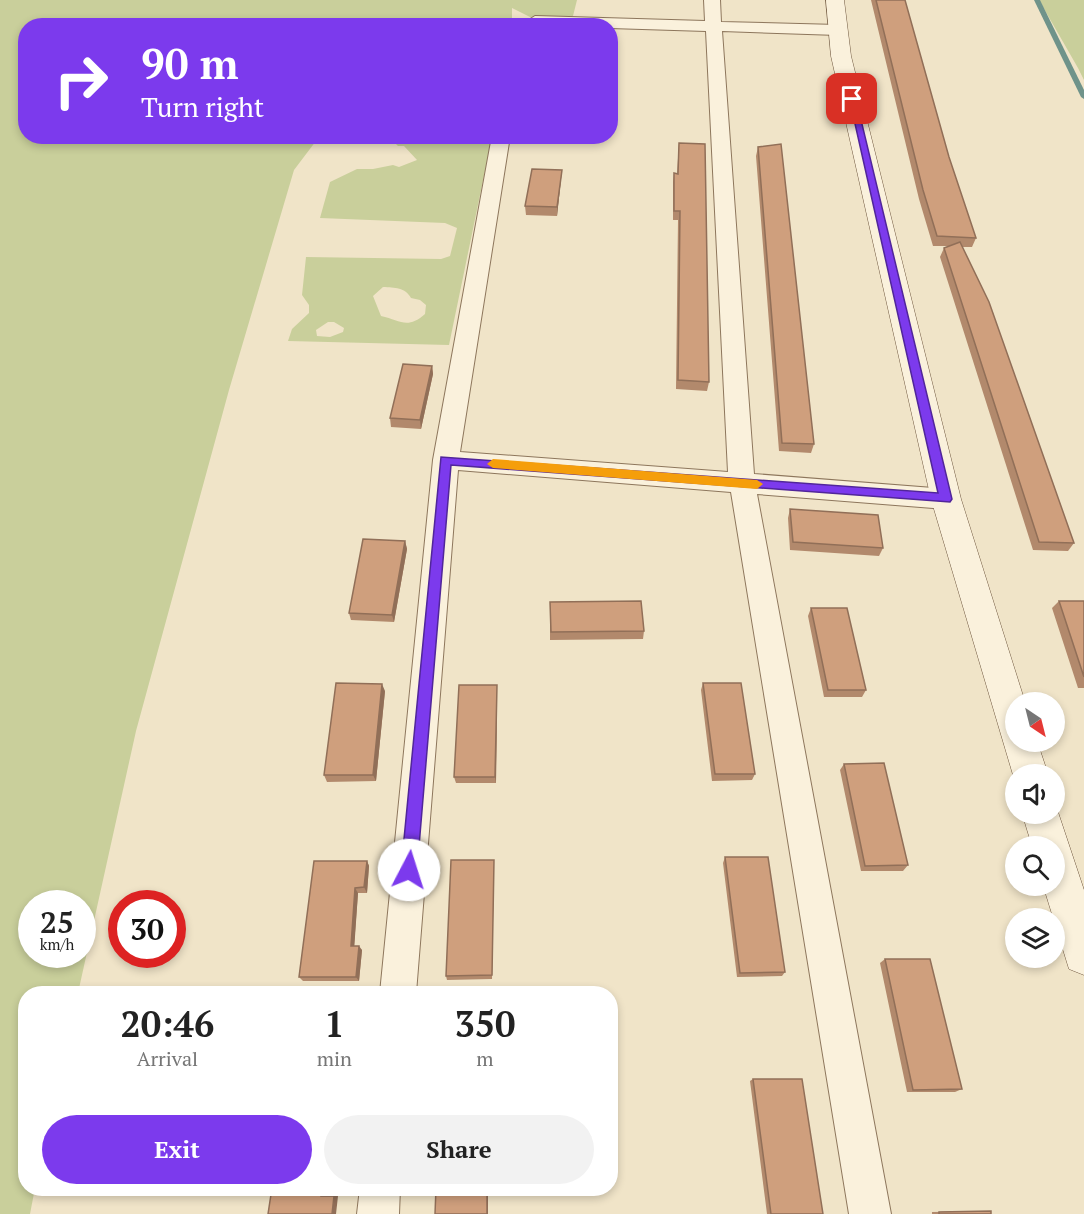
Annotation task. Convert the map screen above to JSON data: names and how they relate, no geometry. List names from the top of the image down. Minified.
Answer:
{"north":"bottom right","page":{"turn":["90 m","Turn right"],"speed":"25 km/h","limit":"30","eta":["20:46","Arrival","1","min","350","m"],"buttons":["Exit","Share"]}}
